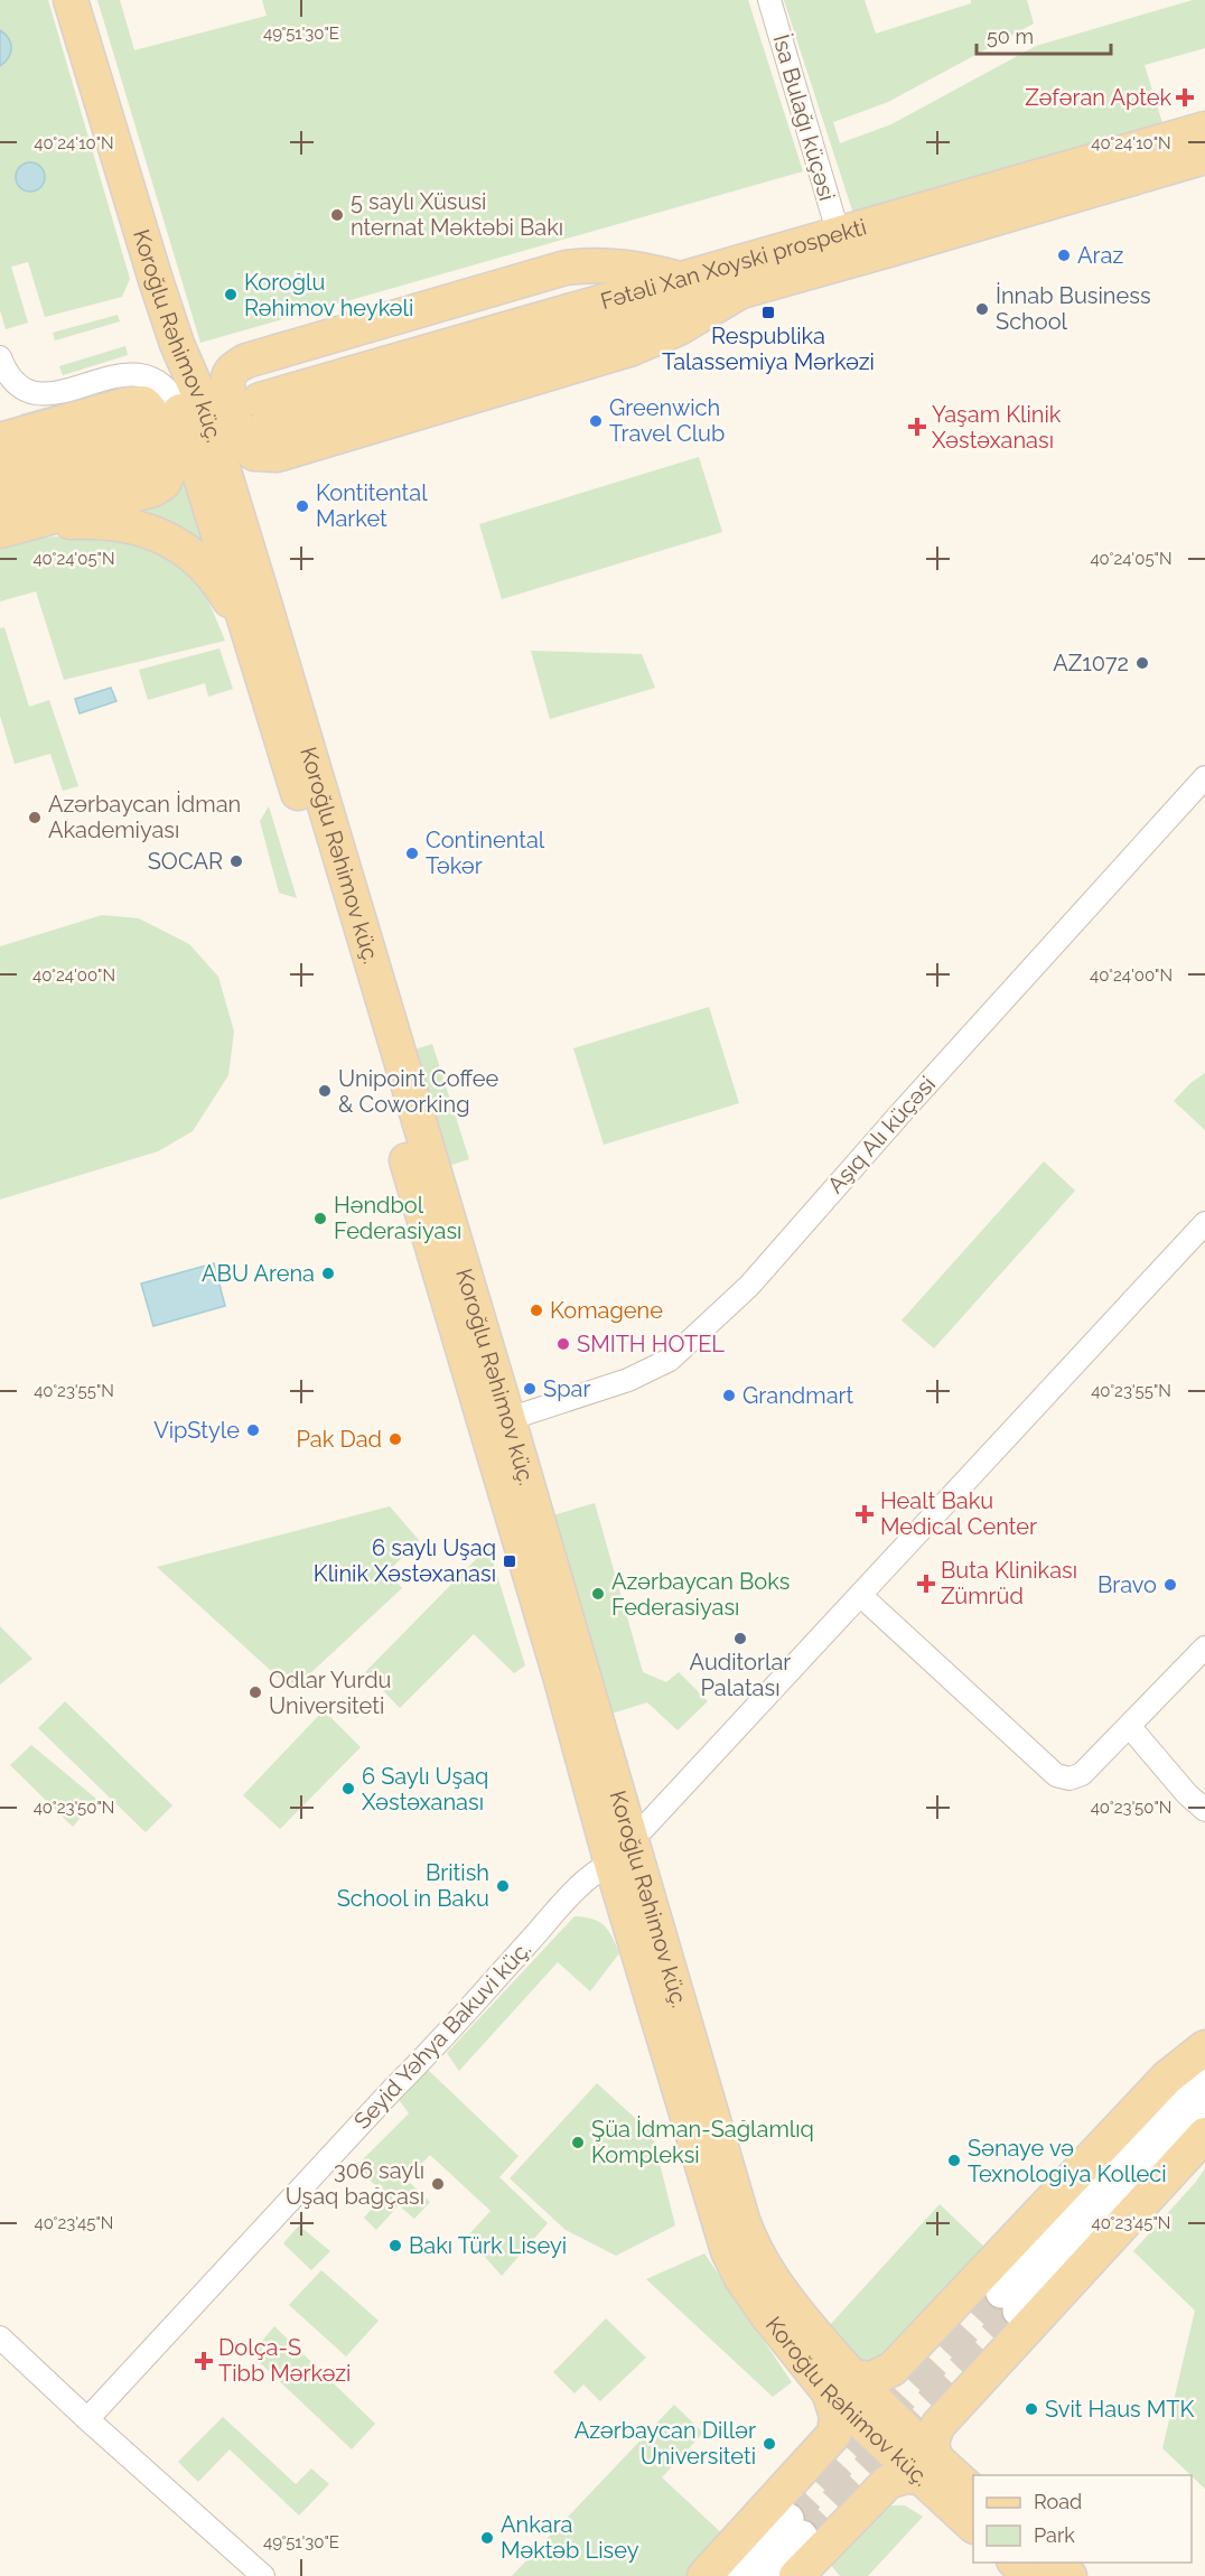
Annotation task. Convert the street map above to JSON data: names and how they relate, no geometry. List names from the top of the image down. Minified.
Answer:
{"streets":{"main road":["Fətəli Xan Xoyski prospekti","Koroğlu Rəhimov küç."],"street":["İsa Bulağı küçəsi","Aşıq Alı küçəsi","Seyid Yəhya Bakuvi küç."]},"crossings":[["İsa Bulağı küçəsi","Fətəli Xan Xoyski prospekti"],["Koroğlu Rəhimov küç.","Aşıq Alı küçəsi"],["Koroğlu Rəhimov küç.","Seyid Yəhya Bakuvi küç."]],"places":{"health":["Zəfəran Aptek","Yaşam Klinik Xəstəxanası","Healt Baku Medical Center","Buta Klinikası Zümrüd","Dolça-S Tibb Mərkəzi"],"other":["5 saylı Xüsusi nternat Məktəbi Bakı","Araz","Koroğlu Rəhimov heykəli","İnnab Business School","Greenwich Travel Club","Kontitental Market","AZ1072","Azərbaycan İdman Akademiyası","Continental Təkər","SOCAR","Unipoint Coffee & Coworking","Həndbol Federasiyası","ABU Arena","Komagene","SMITH HOTEL","Spar","Grandmart","VipStyle","Pak Dad","Bravo","Azərbaycan Boks Federasiyası","Auditorlar Palatası","Odlar Yurdu Universiteti","6 Saylı Uşaq Xəstəxanası","British School in Baku","Şüa İdman-Sağlamlıq Kompleksi","Sənaye və Texnologiya Kolleci","306 saylı Uşaq bağçası","Bakı Türk Liseyi","Svit Haus MTK","Azərbaycan Dillər Universiteti","Ankara Məktəb Lisey"],"transit":["Respublika Talassemiya Mərkəzi","6 saylı Uşaq Klinik Xəstəxanası"]},"legend":["Road","Park"],"scale_bar":"50 m","coordinates":["49°51'30\"E","40°24'10\"N","40°24'05\"N","40°24'00\"N","40°23'55\"N","40°23'50\"N","40°23'45\"N"]}
